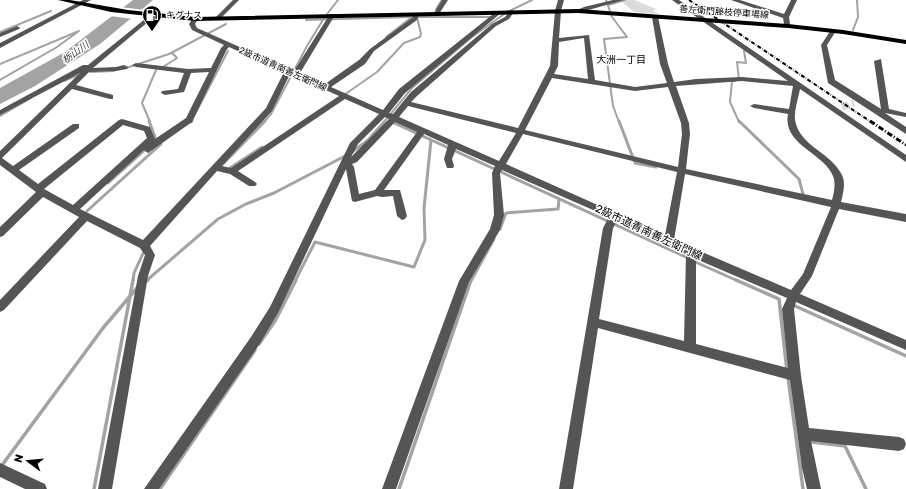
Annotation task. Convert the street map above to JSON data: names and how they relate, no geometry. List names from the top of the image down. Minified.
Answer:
{"streets":{"main road":["善左衛門藤枝停車場線"],"street":["2級市道青南善左衛門線"]},"crossings":[["善左衛門藤枝停車場線","2級市道青南善左衛門線"]],"districts":["大洲一丁目"],"water":["栃山川"],"places":{"fuel station":["キグナス"]},"north":"left"}
